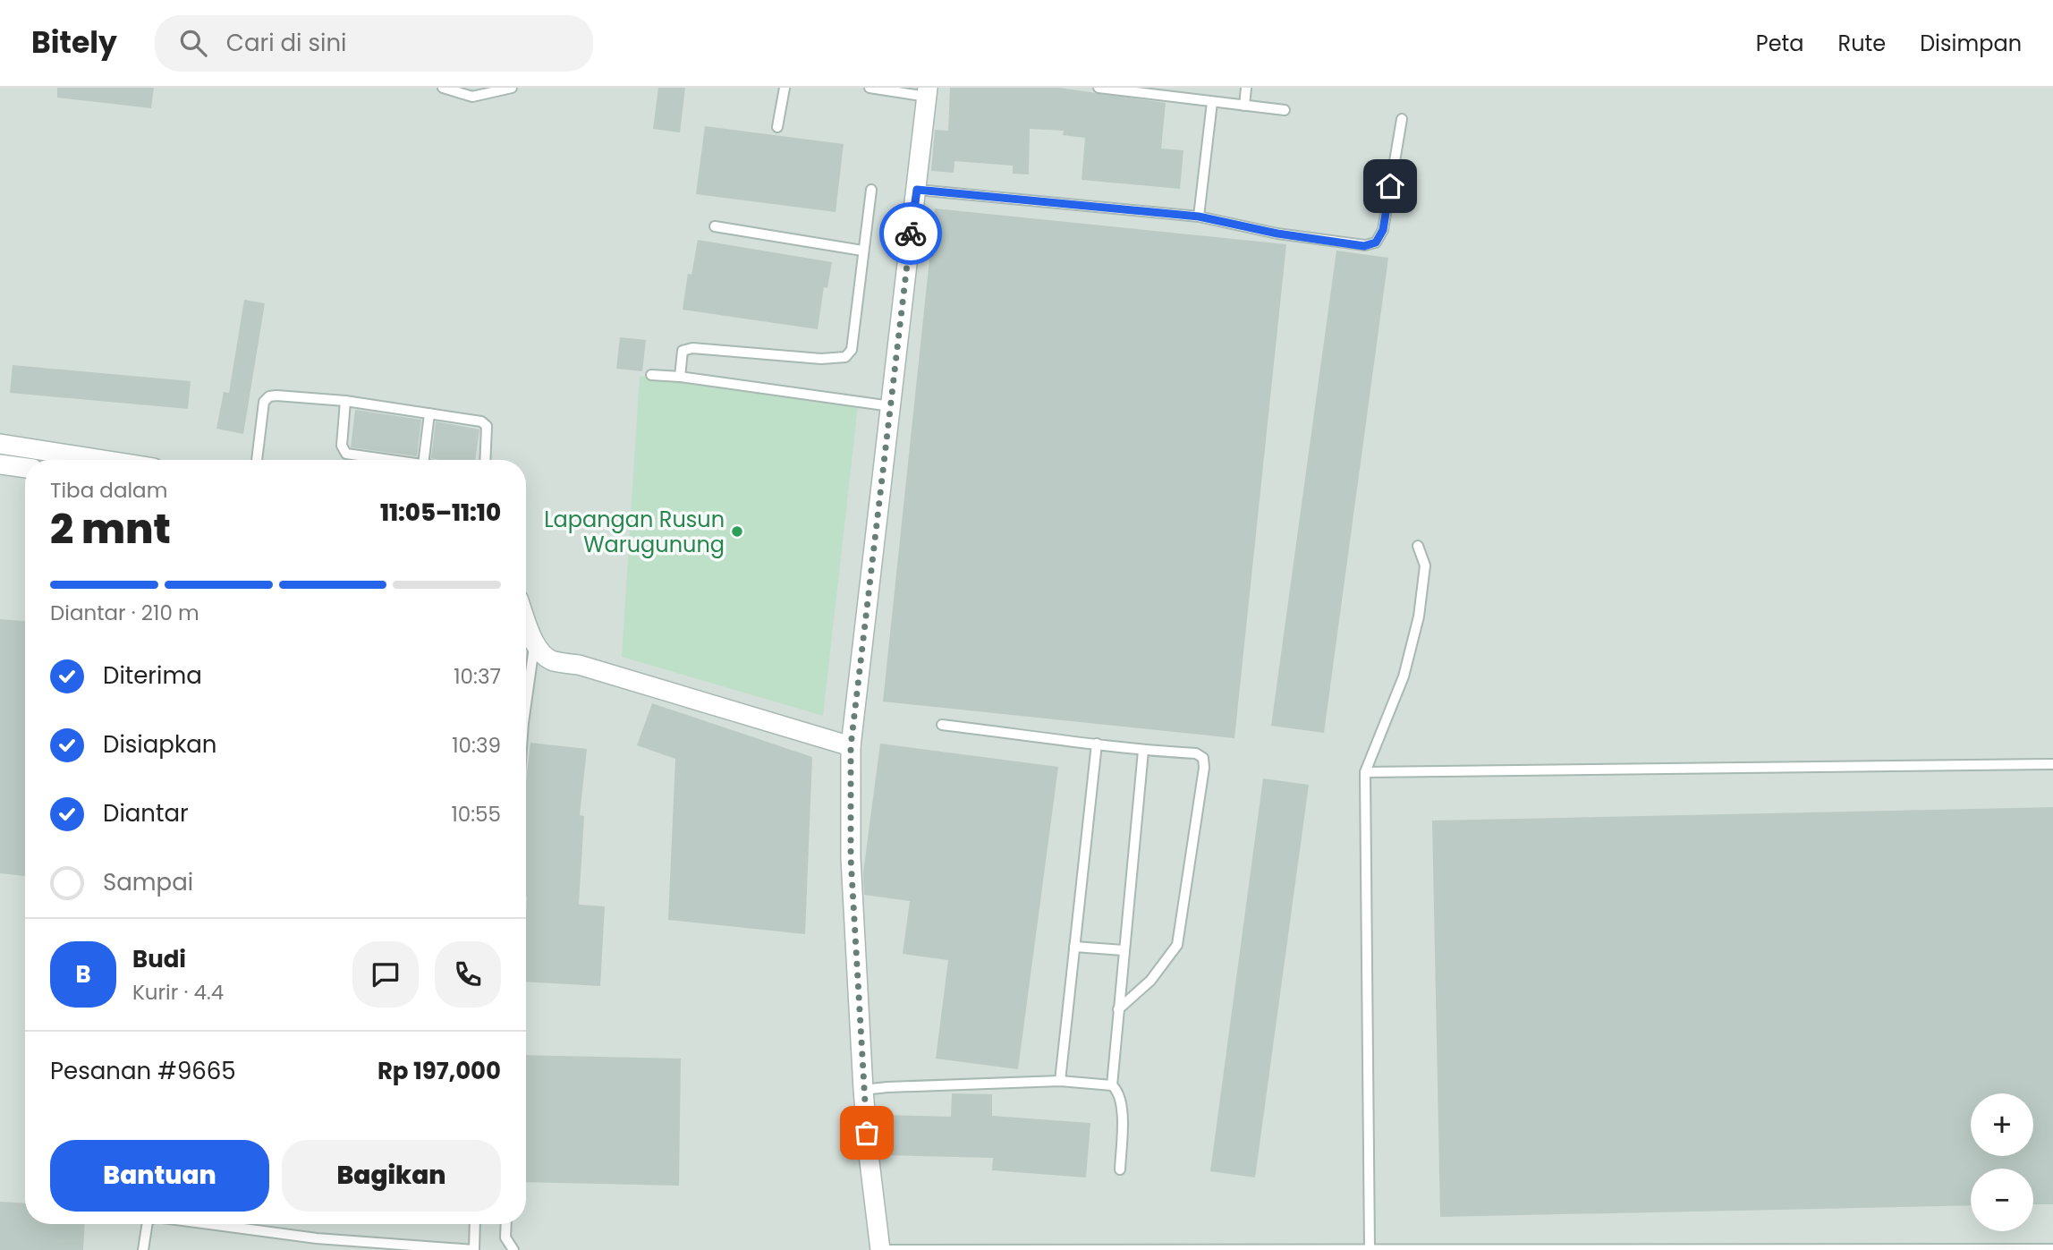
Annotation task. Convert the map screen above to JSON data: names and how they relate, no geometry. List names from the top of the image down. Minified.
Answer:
{"places":["Lapangan Rusun Warugunung"],"page":{"header":"Bitely","search":"Cari di sini","nav":["Peta","Rute","Disimpan"],"heading":["2 mnt","Tiba dalam","11:05–11:10"],"panel":["Budi","Kurir · 4.4","Pesanan #9665","Rp 197,000"],"bar":"Diantar · 210 m","list":[["Diterima","10:37"],["Disiapkan","10:39"],["Diantar","10:55"],"Sampai"],"round":"B","map_buttons":["+","−"],"buttons":["Bantuan","Bagikan"]}}
